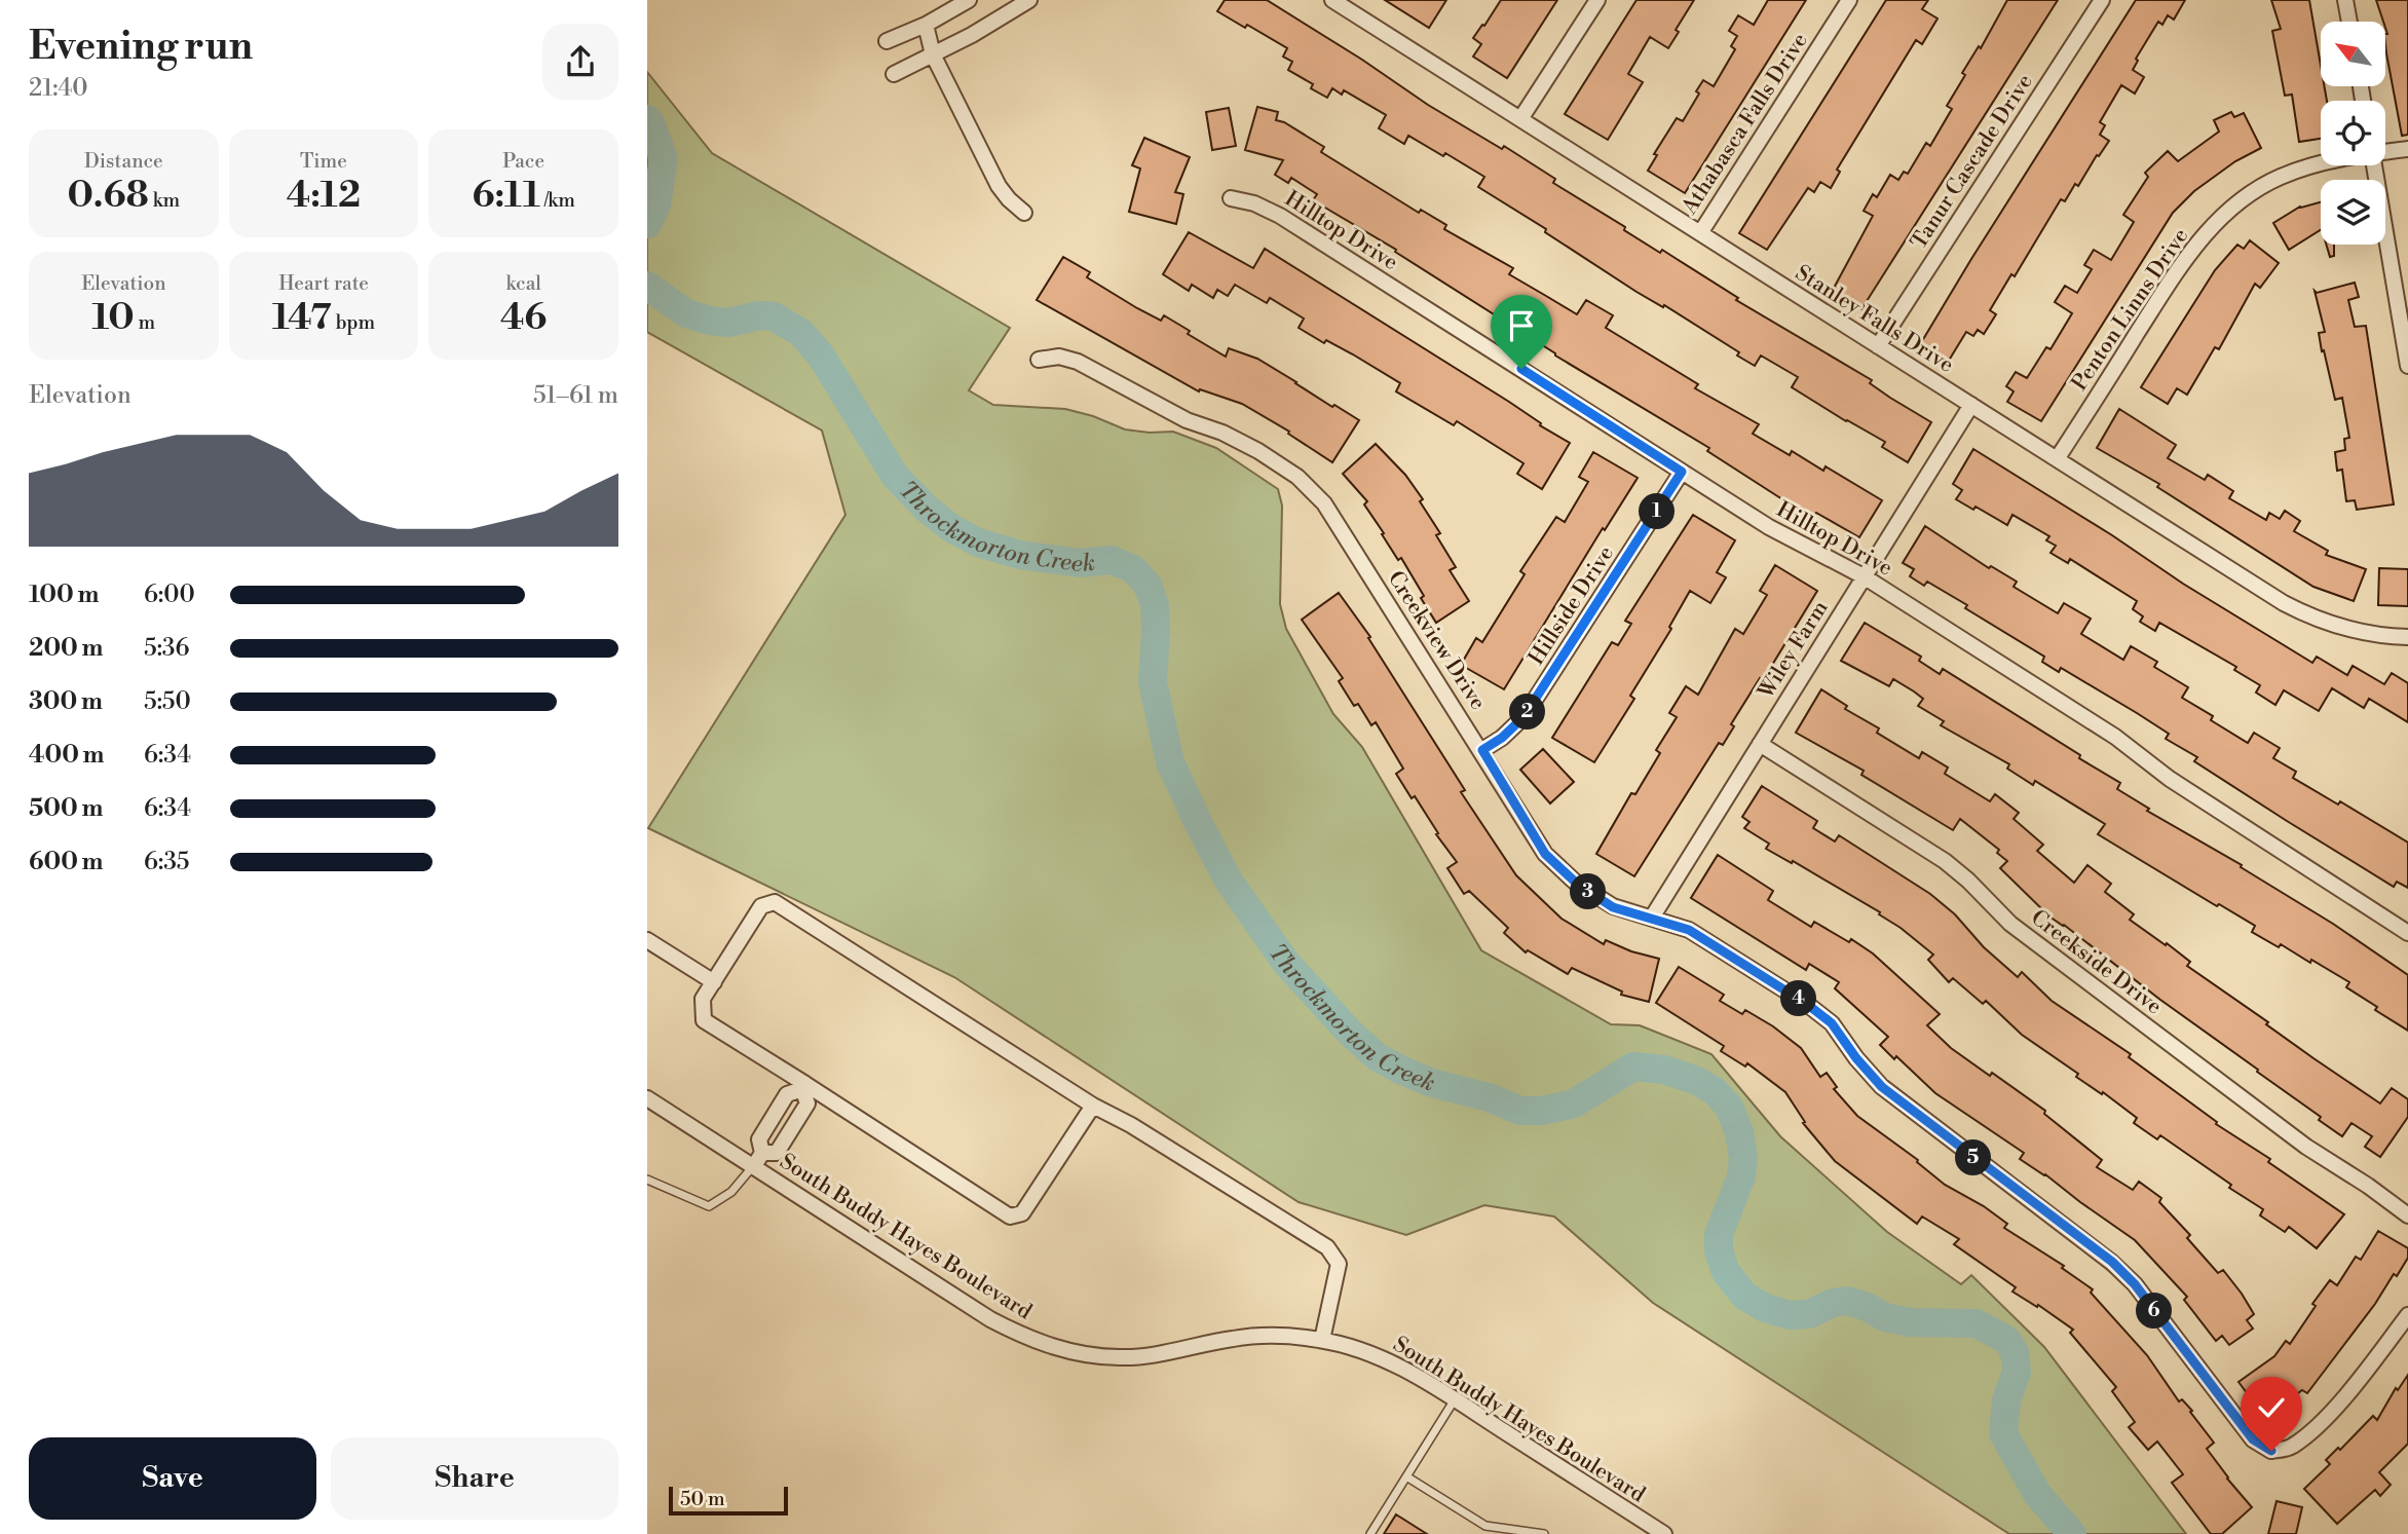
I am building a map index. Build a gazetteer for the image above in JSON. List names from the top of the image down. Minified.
{"streets":{"street":["Athabasca Falls Drive","Tanur Cascade Drive","Hilltop Drive","Penton Linns Drive","Stanley Falls Drive","Hillside Drive","Creekview Drive","Wiley Farm","Creekside Drive","South Buddy Hayes Boulevard"]},"crossings":[["Athabasca Falls Drive","Stanley Falls Drive"],["Tanur Cascade Drive","Stanley Falls Drive"],["Hilltop Drive","Hillside Drive"],["Hilltop Drive","Wiley Farm"],["Penton Linns Drive","Stanley Falls Drive"],["Stanley Falls Drive","Wiley Farm"],["Hillside Drive","Creekview Drive"],["Creekview Drive","Wiley Farm"],["Wiley Farm","Creekside Drive"]],"water":["Throckmorton Creek"],"scale_bar":"50 m","north":"top left","page":{"heading":["Evening run","21:40"],"stats":[["Distance","0.68 km"],["Time","4:12"],["Pace","6:11 /km"],["Elevation","10 m"],["Heart rate","147 bpm"],["kcal","46"]],"chart":["Elevation","51–61 m"],"pins":["1","2","3","4","5","6"],"list":[{"name":"100 m","note":"6:00"},{"name":"200 m","note":"5:36"},{"name":"300 m","note":"5:50"},{"name":"400 m","note":"6:34"},{"name":"500 m","note":"6:34"},{"name":"600 m","note":"6:35"}],"buttons":["Save","Share"],"scale":"50 m"}}
